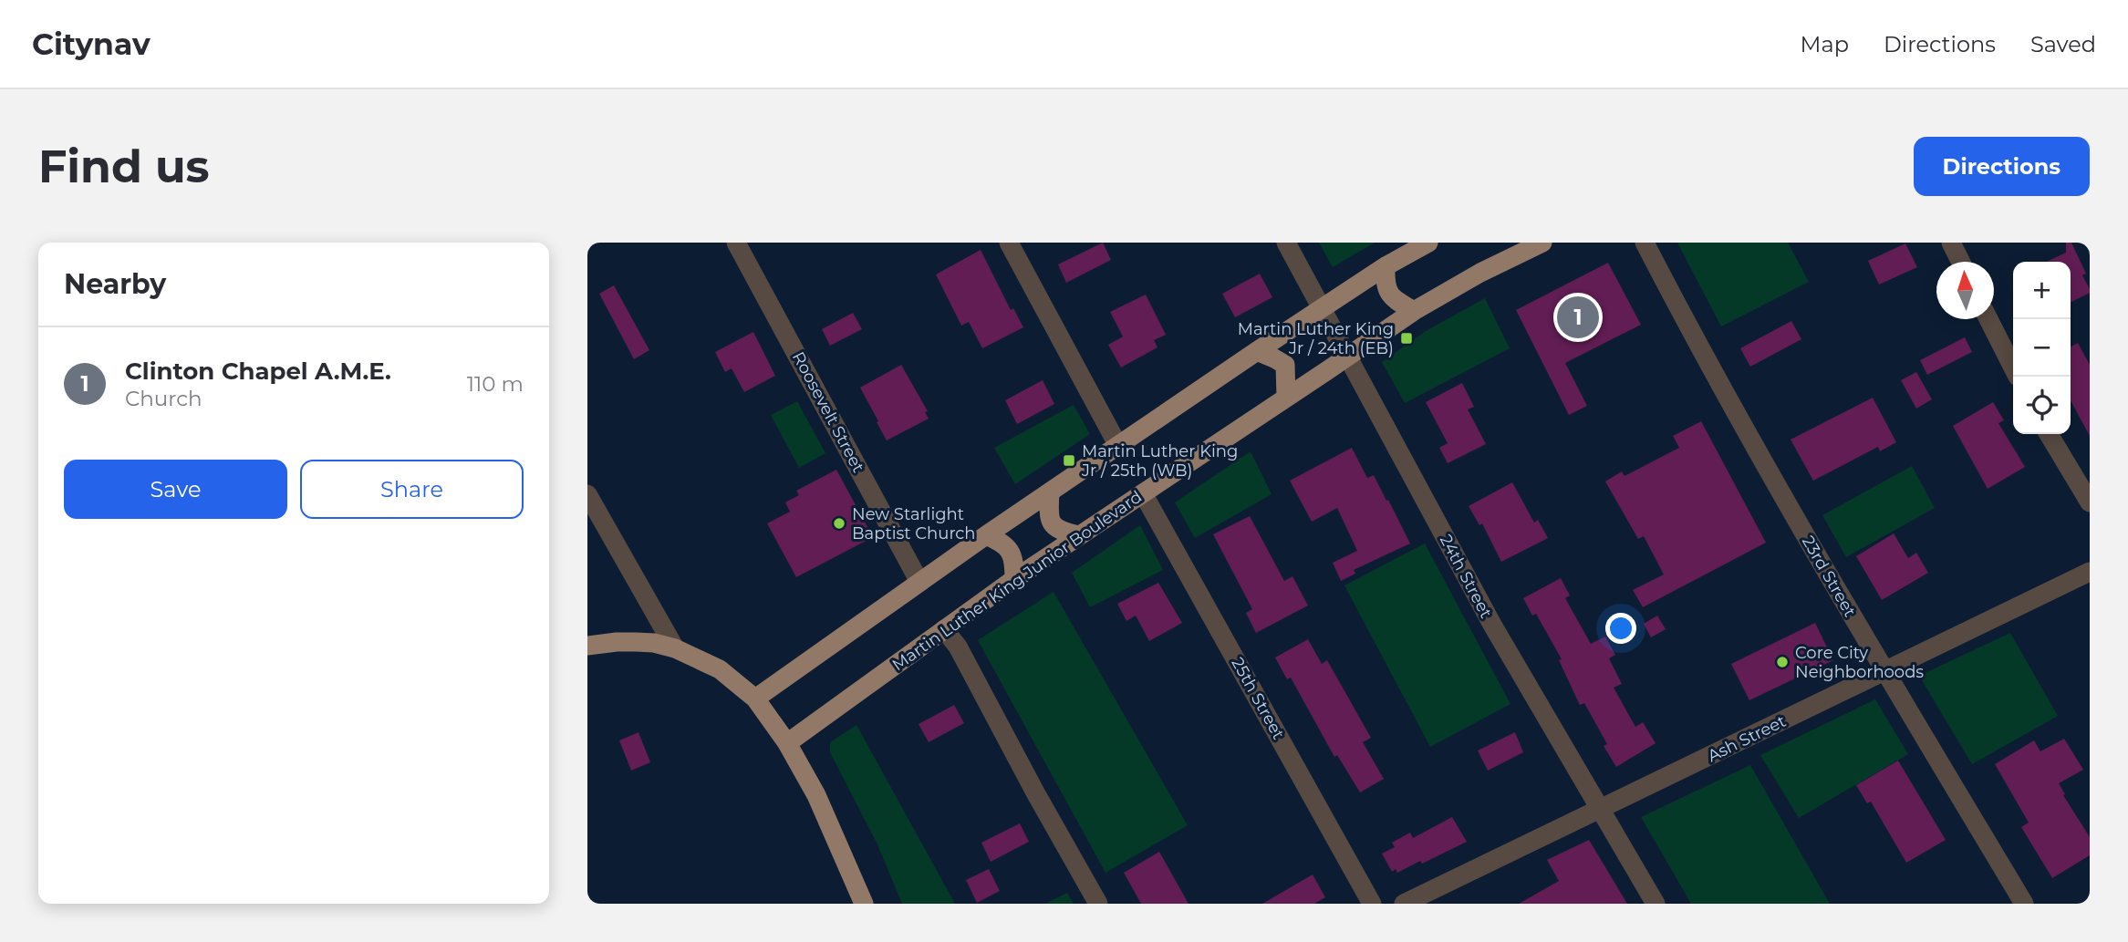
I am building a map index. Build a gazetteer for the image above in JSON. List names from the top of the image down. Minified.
{"streets":{"main road":["Martin Luther King Junior Boulevard"],"street":["Roosevelt Street","24th Street","23rd Street","25th Street","Ash Street"]},"crossings":[["24th Street","Martin Luther King Junior Boulevard"],["24th Street","Ash Street"],["23rd Street","Ash Street"],["Martin Luther King Junior Boulevard","25th Street"]],"places":{"transit":["Martin Luther King Jr / 24th (EB)","Martin Luther King Jr / 25th (WB)"],"other":["New Starlight Baptist Church","Core City Neighborhoods"]},"north":"top","page":{"header":"Citynav","nav":["Map","Directions","Saved"],"buttons":["Directions",["Save","Share"]],"title":"Find us","heading":"Nearby","map_buttons":["+","−"],"pins":"1","list":[{"mark":"1","name":"Clinton Chapel A.M.E.","note":"Church","value":"110 m"}]}}
